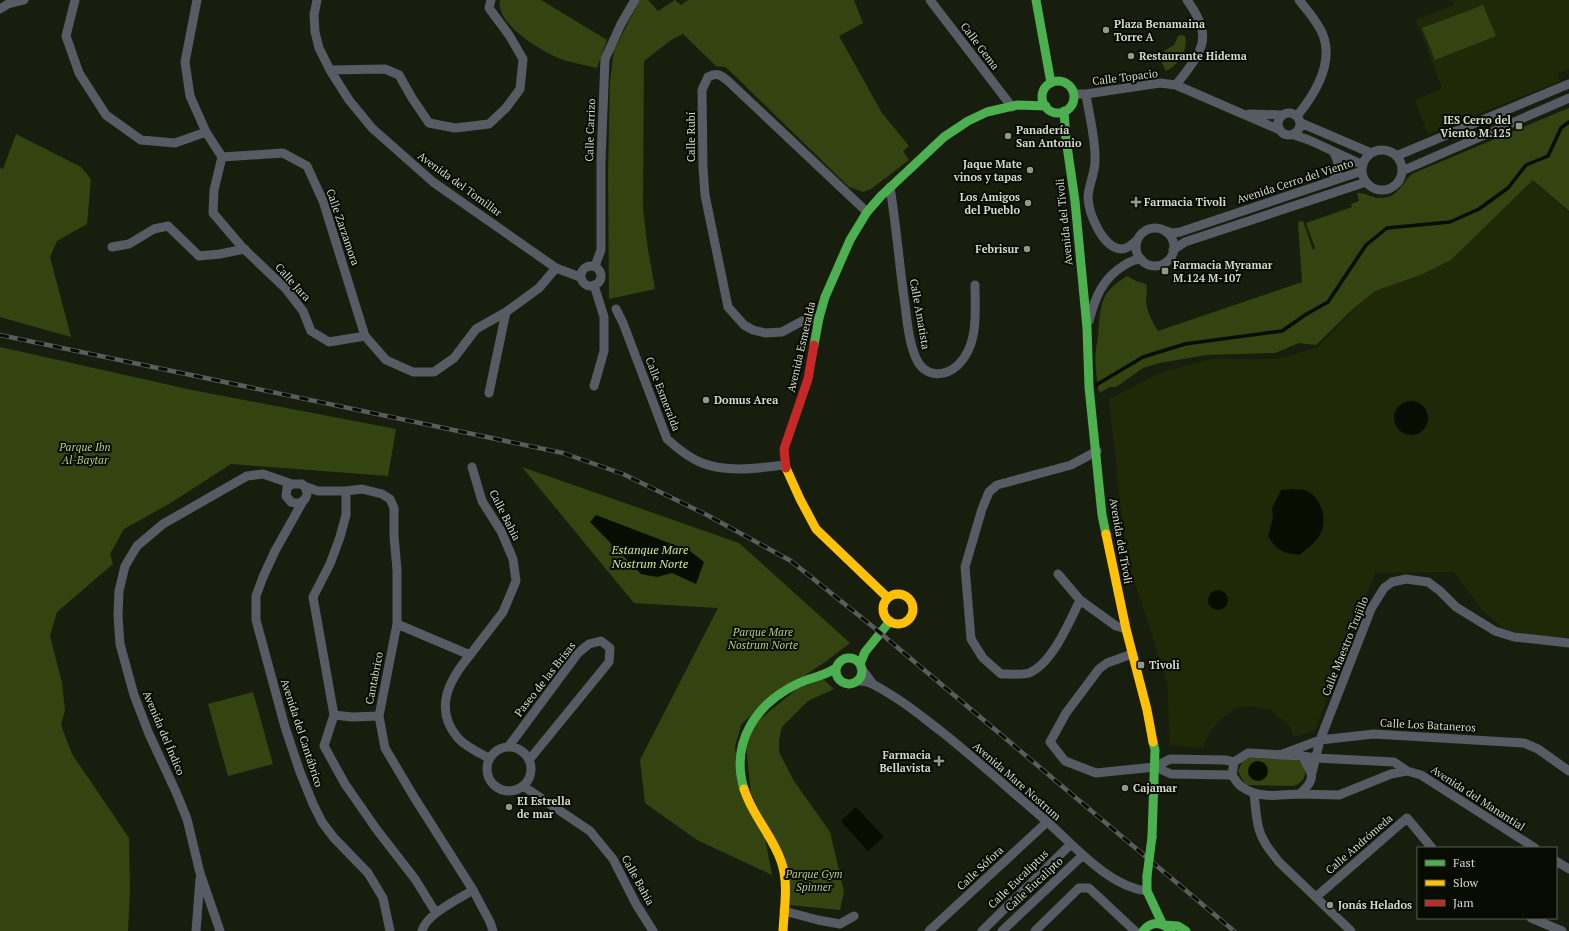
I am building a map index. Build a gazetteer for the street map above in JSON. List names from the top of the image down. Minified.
{"streets":{"street":["Calle Gema","Calle Topacio","Calle Carrizo","Calle Rubí","Avenida Cerro del Viento","Avenida del Tomillar","Avenida del Tívoli","Calle Zarzamora","Calle Jara","Calle Amatista","Avenida Esmeralda","Calle Esmeralda","Calle Bahia","Calle Maestro Trujillo","Cantabrico","Paseo de las Brisas","Calle Los Bataneros","Avenida del Índico","Avenida del Cantábrico","Avenida Mare Nostrum","Avenida del Manantial","Calle Andrómeda","Calle Sófora","Calle Eucaliptus","Calle Eucalipto"]},"crossings":[["Calle Gema","Avenida Esmeralda"],["Calle Topacio","Avenida del Tívoli"],["Calle Topacio","Avenida Esmeralda"],["Calle Carrizo","Avenida del Tomillar"],["Calle Rubí","Avenida Esmeralda"],["Avenida del Tívoli","Avenida Esmeralda"],["Avenida del Tívoli","Avenida Mare Nostrum"],["Calle Zarzamora","Calle Jara"],["Calle Amatista","Avenida Esmeralda"],["Avenida Esmeralda","Calle Esmeralda"],["Calle Bahia","Paseo de las Brisas"],["Calle Maestro Trujillo","Calle Los Bataneros"],["Calle Maestro Trujillo","Avenida del Manantial"],["Cantabrico","Avenida del Cantábrico"],["Calle Los Bataneros","Avenida del Manantial"],["Avenida Mare Nostrum","Calle Sófora"],["Avenida Mare Nostrum","Calle Eucaliptus"],["Avenida Mare Nostrum","Calle Eucalipto"]],"water":["Estanque Mare Nostrum Norte"],"parks":["Parque Ibn Al-Baytar","Parque Mare Nostrum Norte","Parque Gym Spinner"],"places":{"other":["Plaza Benamaina Torre A","Restaurante Hidema","Panadería San Antonio","Jaque Mate vinos y tapas","Los Amigos del Pueblo","Febrisur","Domus Area","Cajamar","EI Estrella de mar","Jonás Helados"],"transit":["IES Cerro del Viento M.125","Farmacia Myramar M.124 M-107","Tivoli"],"health":["Farmacia Tivoli","Farmacia Bellavista"]},"legend":["Fast","Slow","Jam"]}
